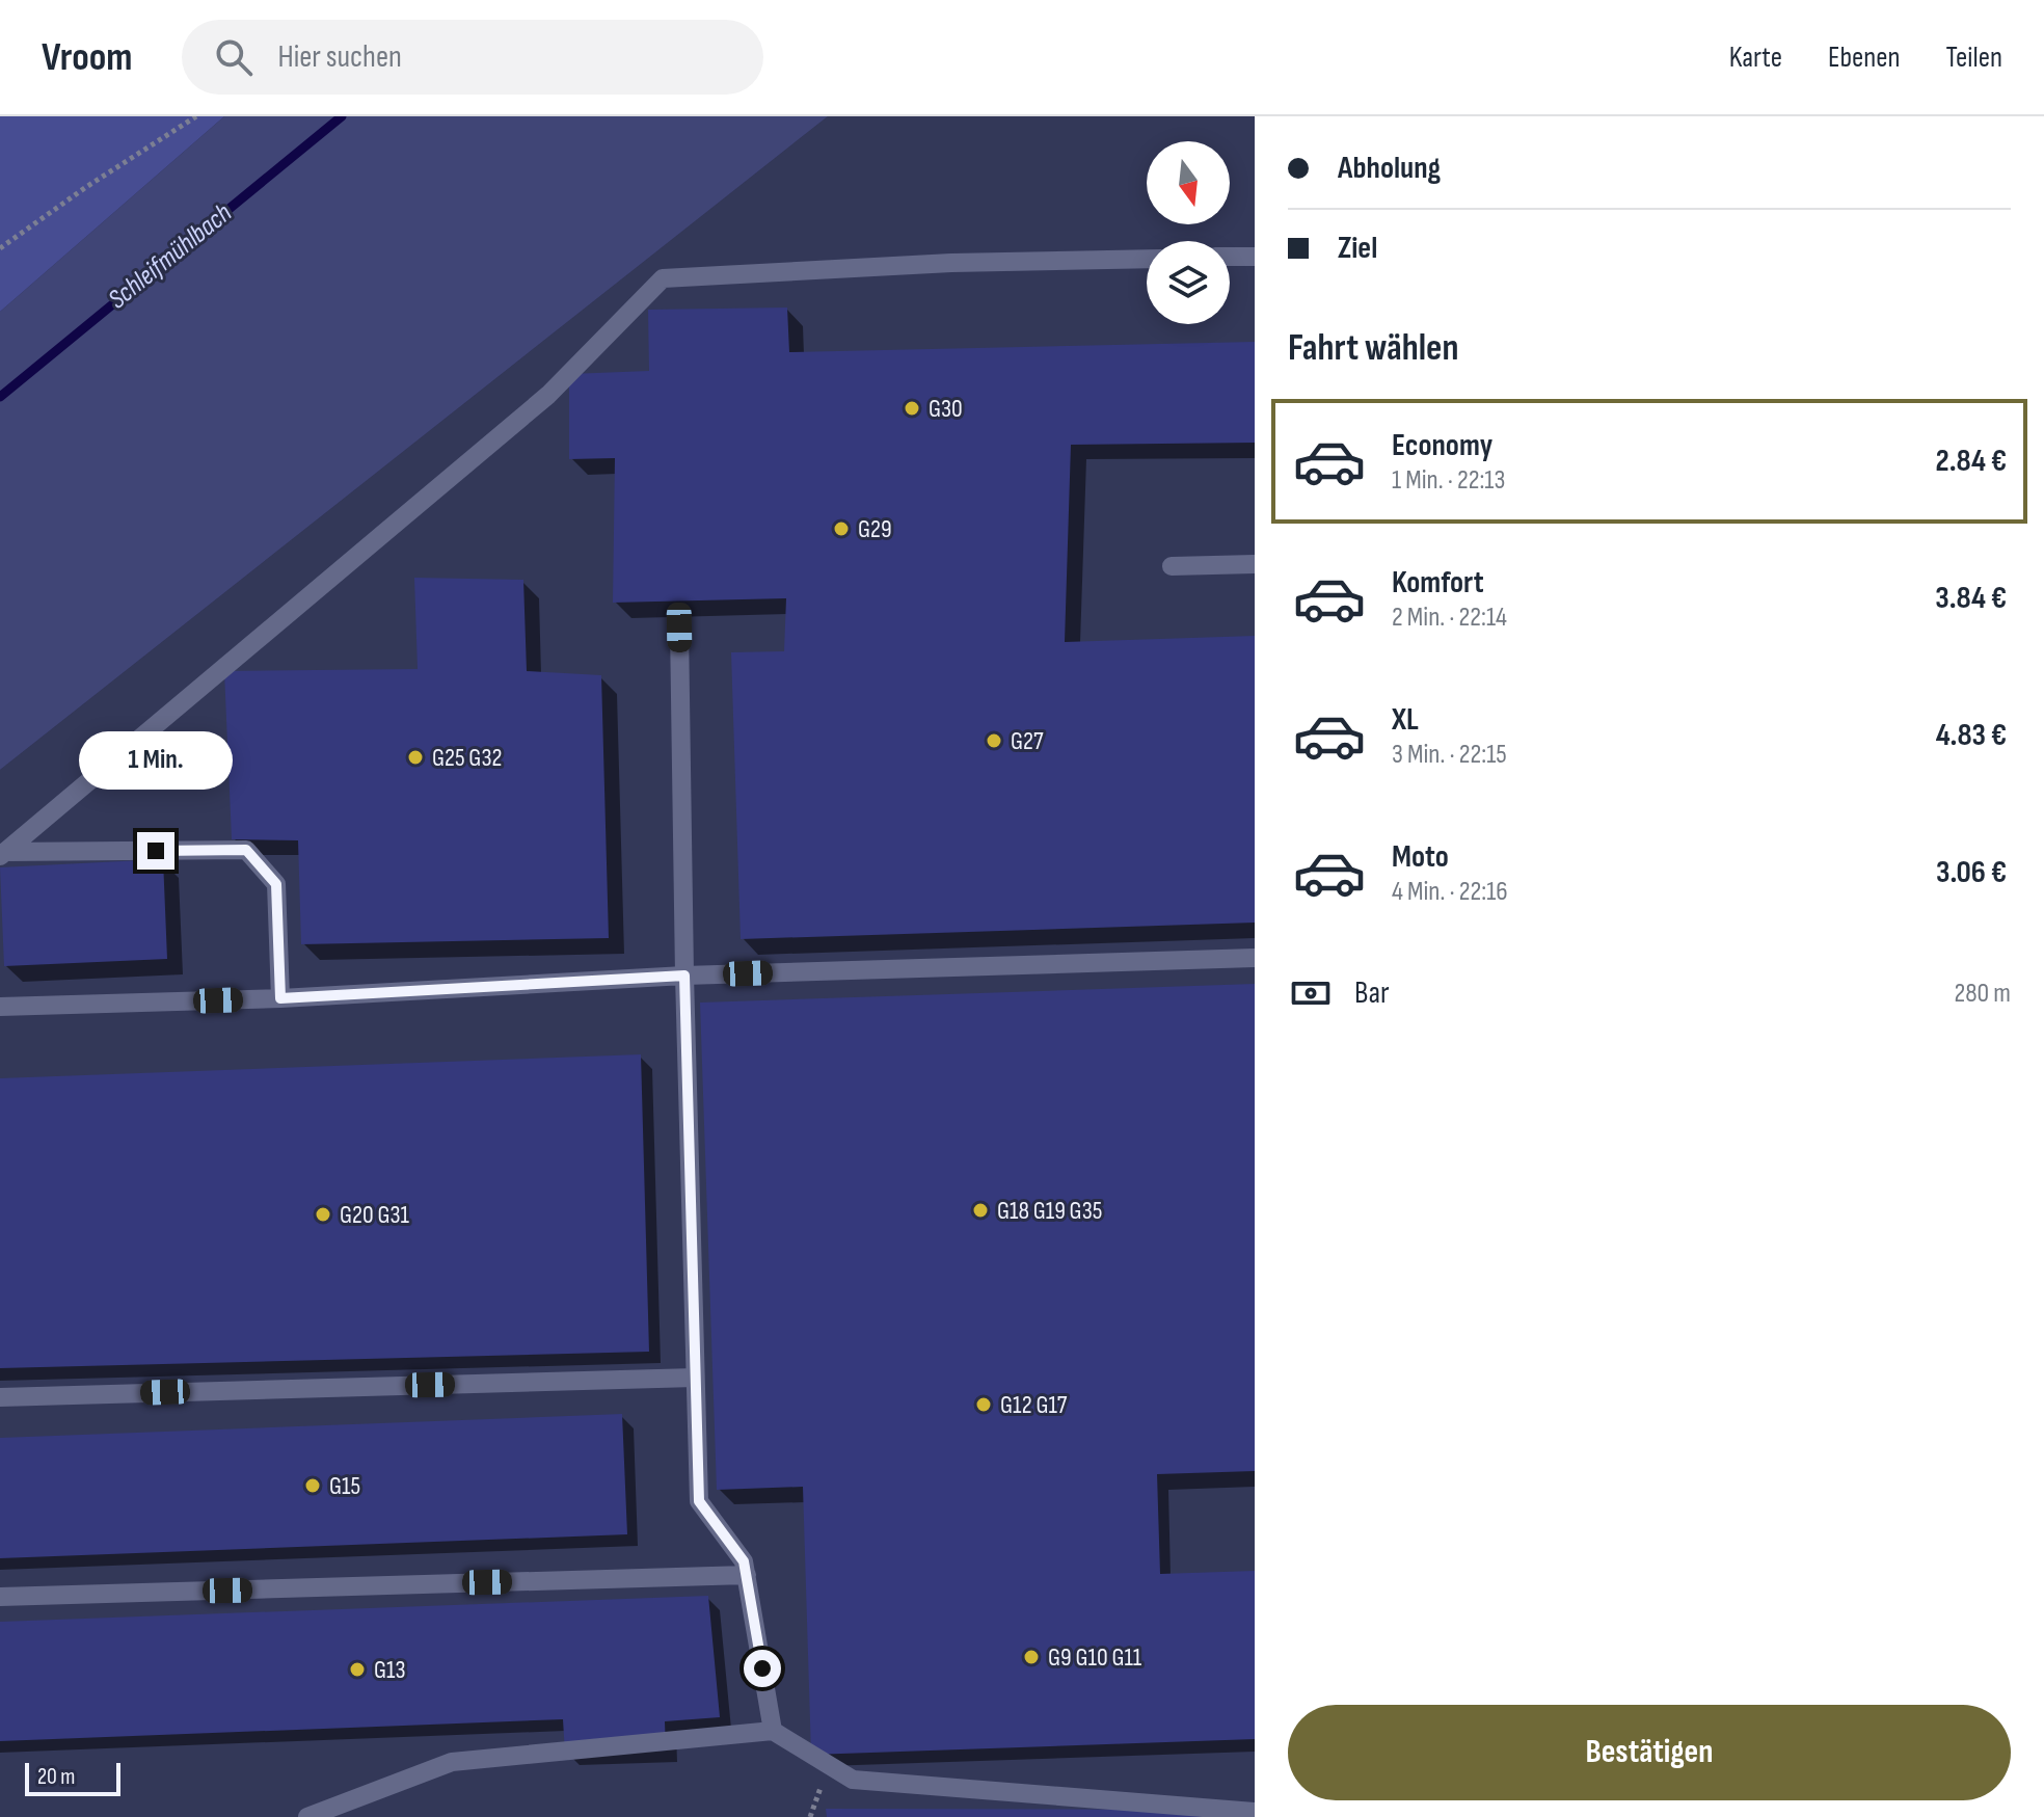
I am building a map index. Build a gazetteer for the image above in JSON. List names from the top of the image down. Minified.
{"water":["Schleifmühlbach"],"places":["G30","G29","G27","G25 G32","G18 G19 G35","G20 G31","G12 G17","G15","G9 G10 G11","G13"],"scale_bar":"20 m","north":"bottom","page":{"header":"Vroom","search":"Hier suchen","nav":["Karte","Ebenen","Teilen"],"banner":["Abholung","Ziel"],"heading":"Fahrt wählen","list":[{"name":"Economy","note":"1 Min. · 22:13","value":"2.84 €"},{"name":"Komfort","note":"2 Min. · 22:14","value":"3.84 €"},{"name":"XL","note":"3 Min. · 22:15","value":"4.83 €"},{"name":"Moto","note":"4 Min. · 22:16","value":"3.06 €"}],"bubble":"1 Min.","pay":["Bar","280 m"],"buttons":"Bestätigen","scale":"20 m"}}
